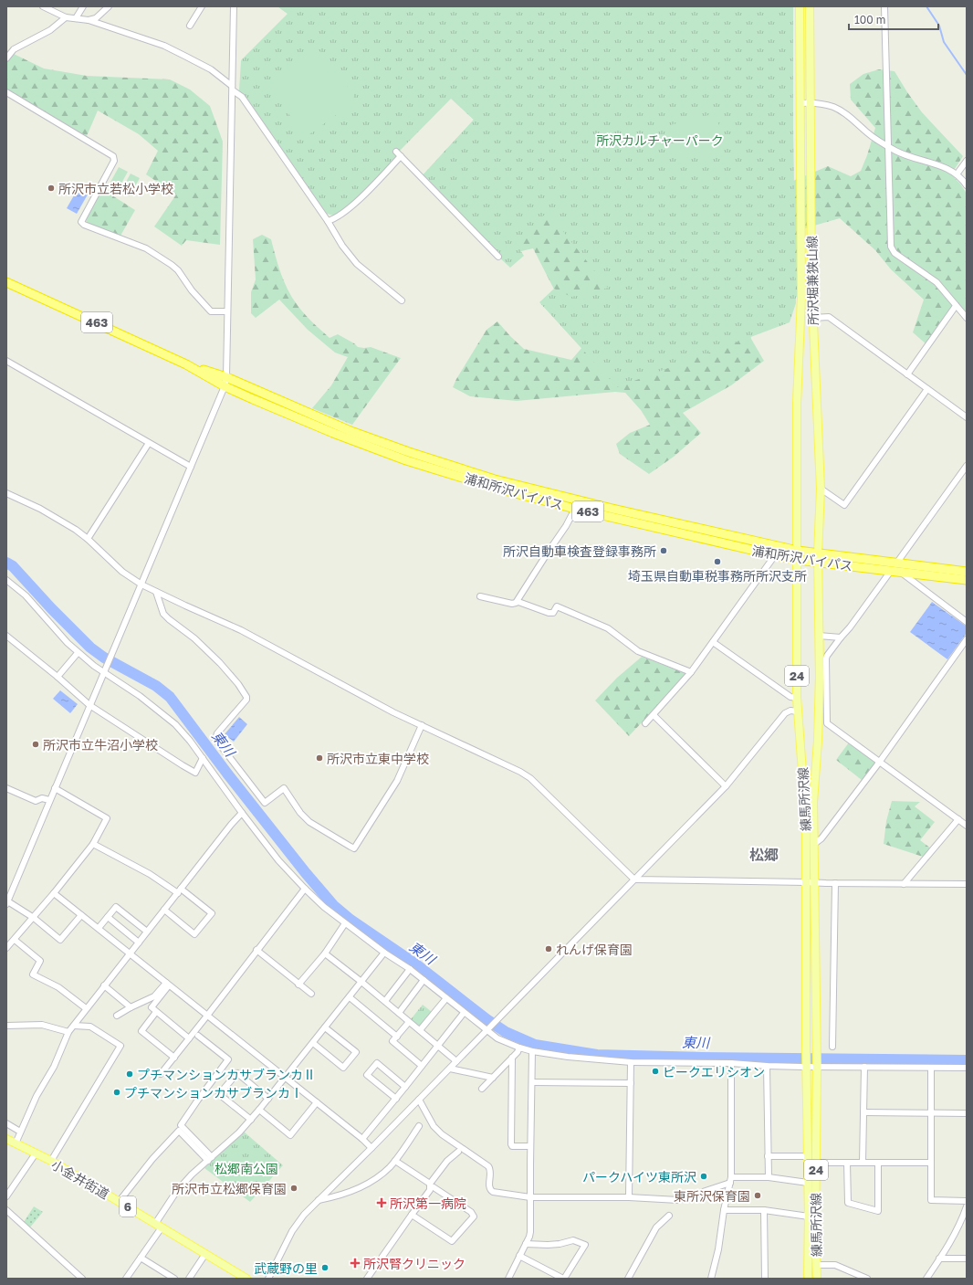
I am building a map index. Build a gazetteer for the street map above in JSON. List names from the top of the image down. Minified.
{"streets":{"highway":["463","浦和所沢バイパス"],"main road":["所沢堀兼狭山線","24","練馬所沢線","小金井街道","6"]},"crossings":[["所沢堀兼狭山線","浦和所沢バイパス"],["所沢堀兼狭山線","練馬所沢線"],["浦和所沢バイパス","練馬所沢線"]],"districts":["松郷"],"water":["東川"],"parks":["所沢カルチャーパーク","松郷南公園"],"places":{"other":["所沢市立若松小学校","所沢自動車検査登録事務所","埼玉県自動車税事務所所沢支所","所沢市立牛沼小学校","所沢市立東中学校","れんげ保育園","ピークエリシオン","プチマンションカサブランカⅡ","プチマンションカサブランカⅠ","パークハイツ東所沢","所沢市立松郷保育園","東所沢保育園","武蔵野の里"],"health":["所沢第一病院","所沢腎クリニック"]},"scale_bar":"100 m"}
